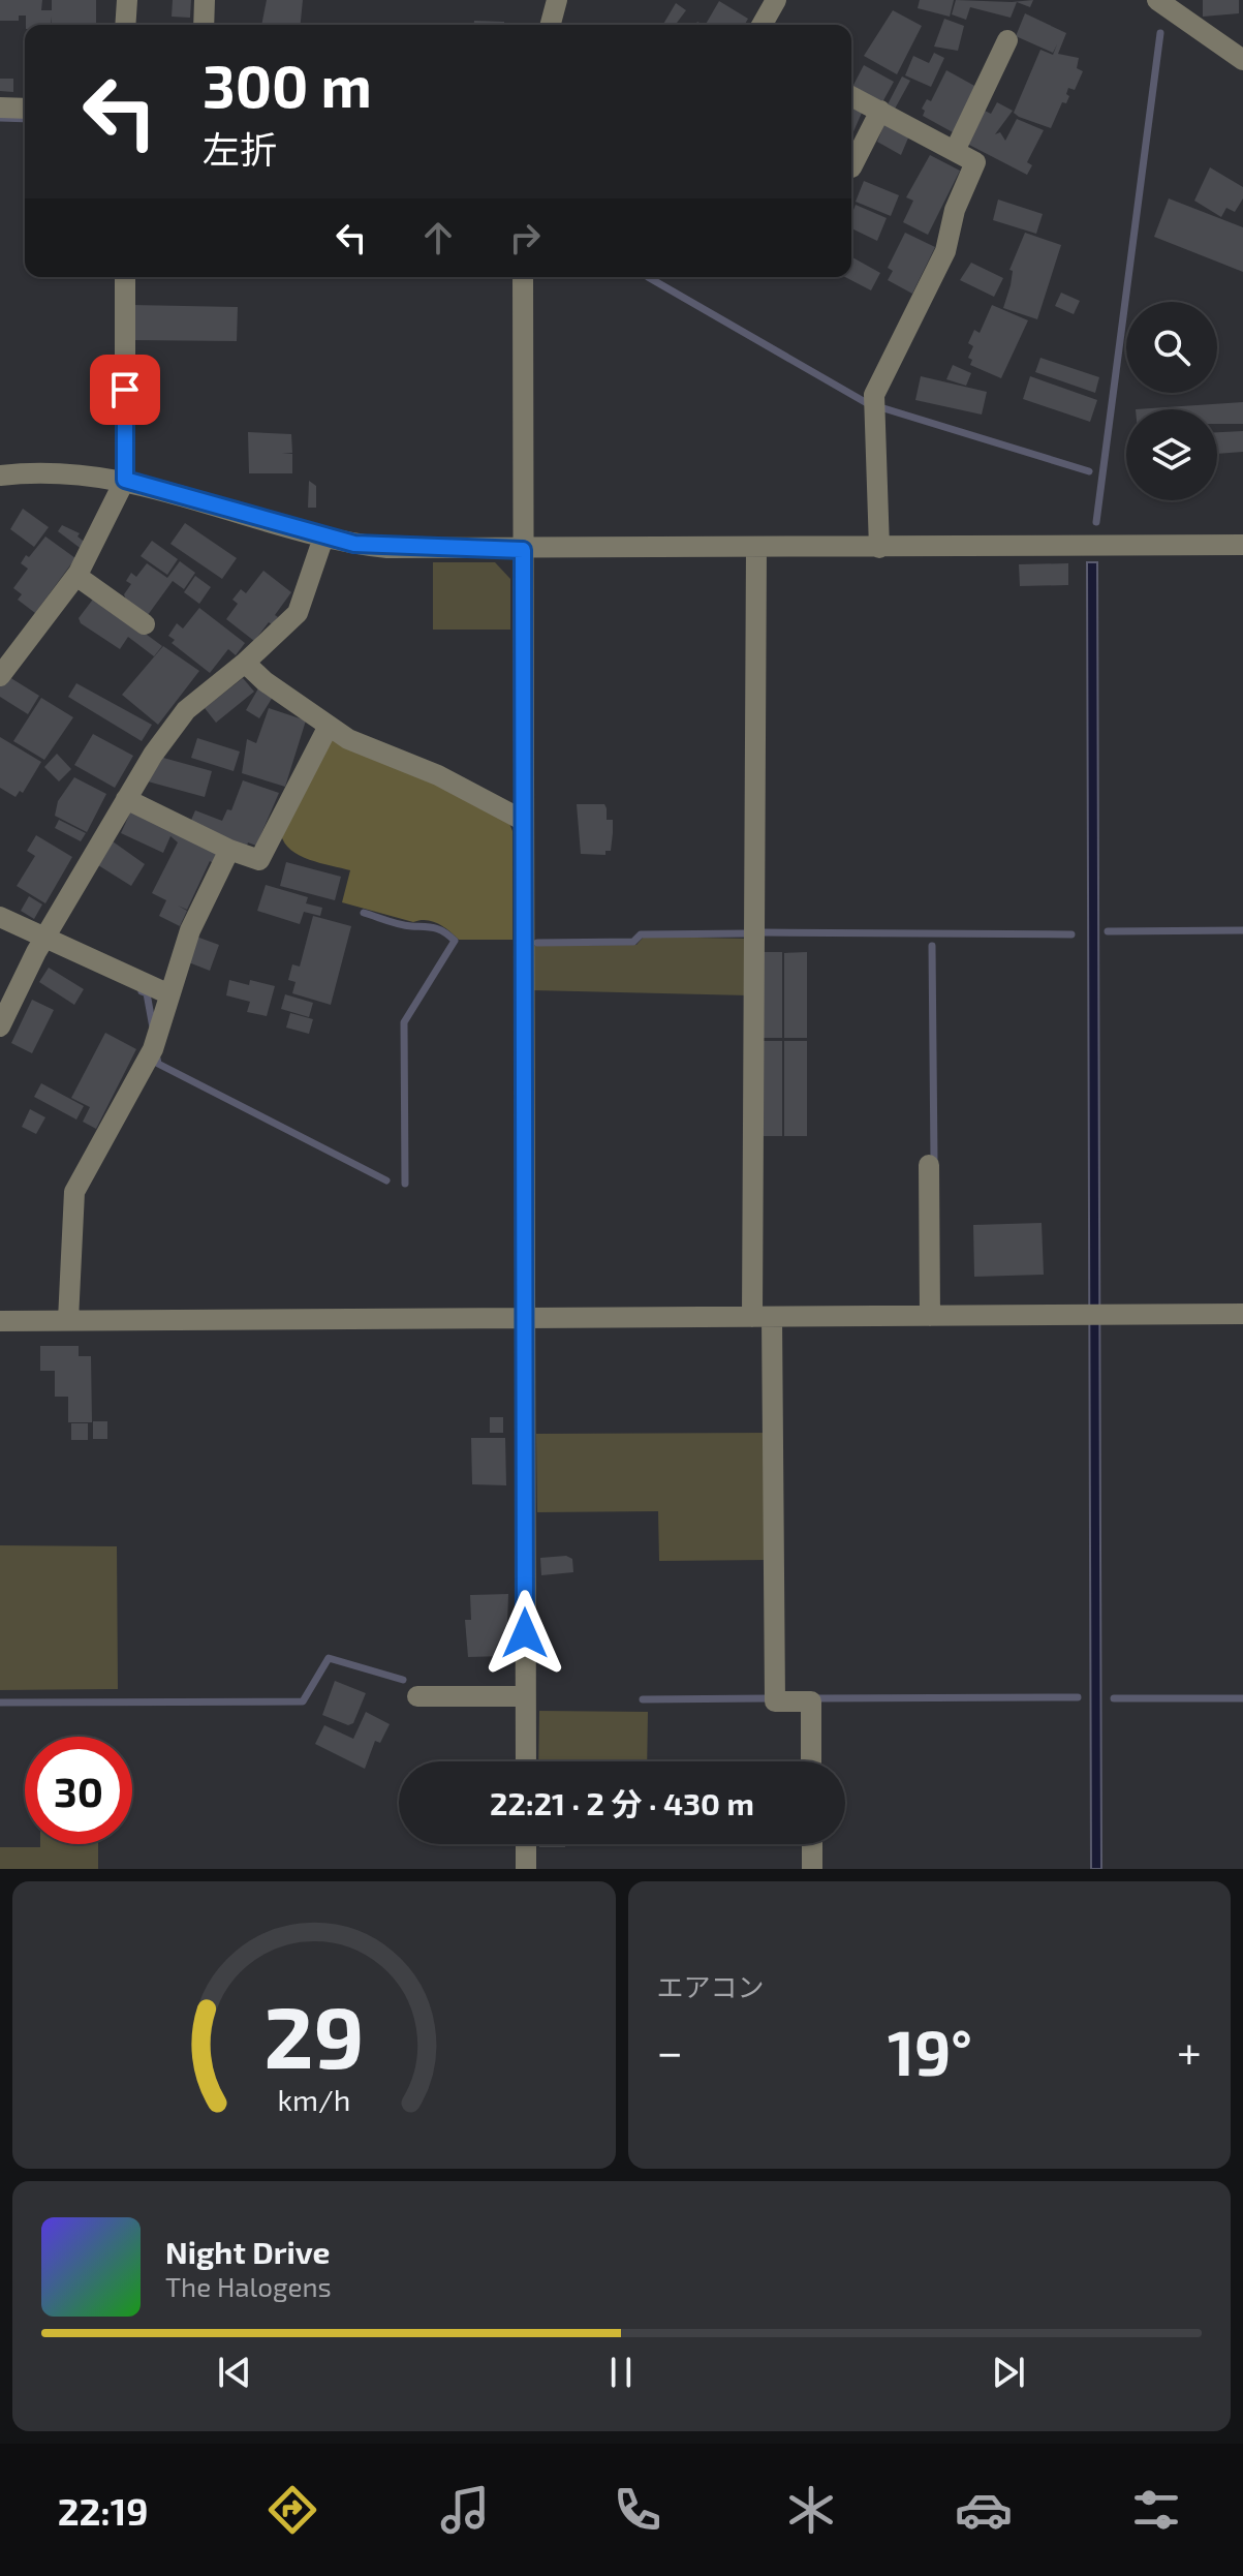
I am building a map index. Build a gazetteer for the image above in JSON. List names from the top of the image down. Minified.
{"page":{"turn":["300 m","左折"],"limit":"30","trip":"22:21 · 2 分 · 430 m","tile":"エアコン","heat":["−","19°","+"],"song":["Night Drive","The Halogens"],"tabs":"22:19","gauge":["29","km/h"]}}
